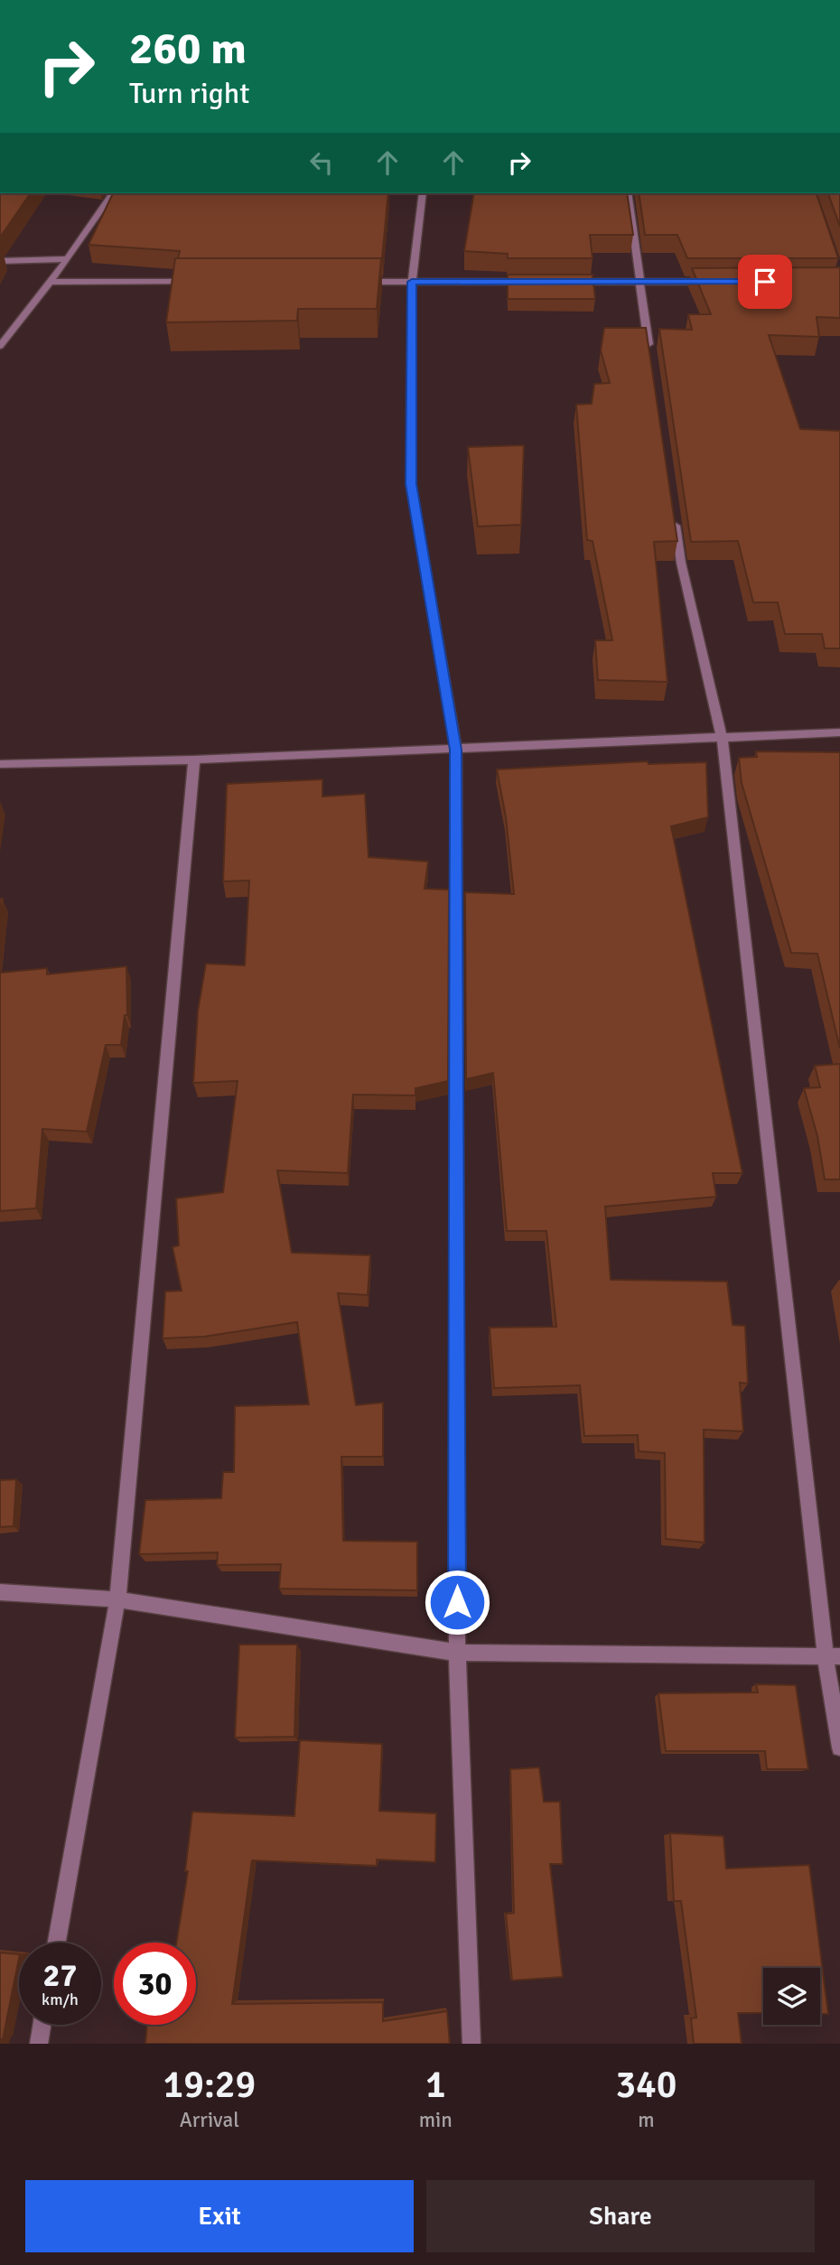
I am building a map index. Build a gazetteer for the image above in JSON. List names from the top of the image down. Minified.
{"page":{"turn":["260 m","Turn right"],"speed":"27 km/h","limit":"30","eta":["19:29","Arrival","1","min","340","m"],"buttons":["Exit","Share"]}}
